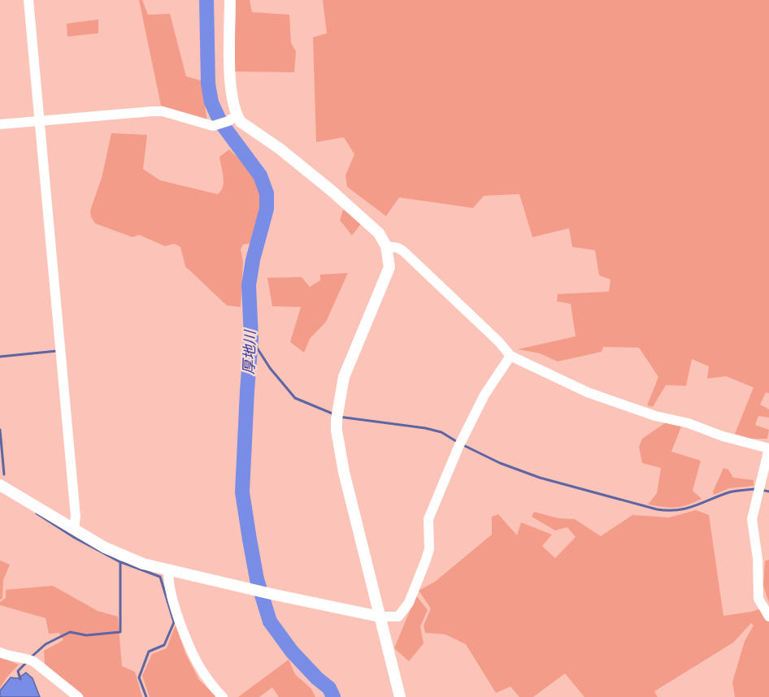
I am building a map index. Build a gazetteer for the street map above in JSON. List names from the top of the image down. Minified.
{"water":["厚地川"]}
